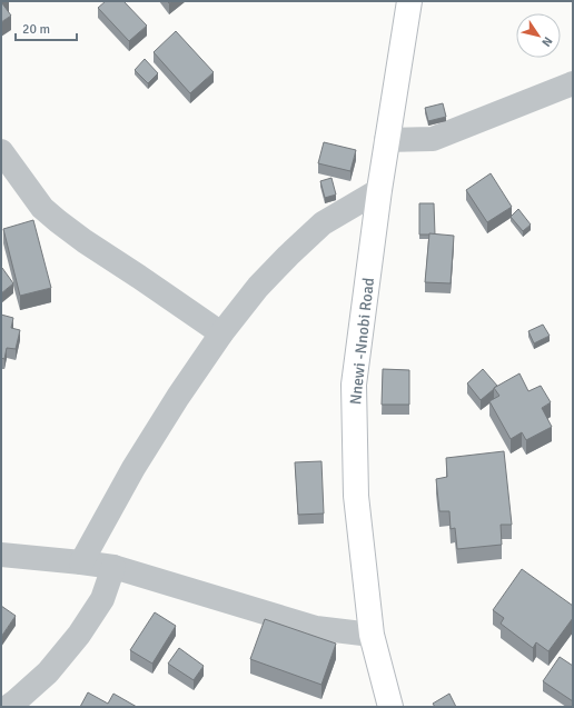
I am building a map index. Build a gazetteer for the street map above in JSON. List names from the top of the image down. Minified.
{"streets":{"main road":["Nnewi -Nnobi Road"]},"scale_bar":"20 m","north":"bottom right"}
